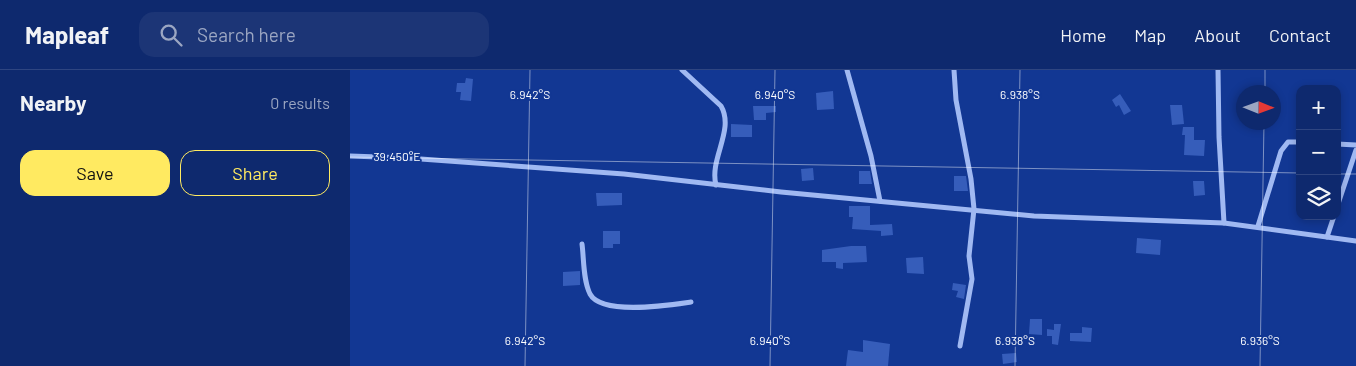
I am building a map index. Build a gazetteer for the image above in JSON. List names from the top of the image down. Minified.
{"north":"right","page":{"header":"Mapleaf","search":"Search here","nav":["Home","Map","About","Contact"],"heading":["Nearby","0 results"],"map_buttons":["+","−"],"buttons":["Save","Share"]},"coordinates":["6.942°S","6.940°S","6.938°S","39.450°E","6.936°S"]}
